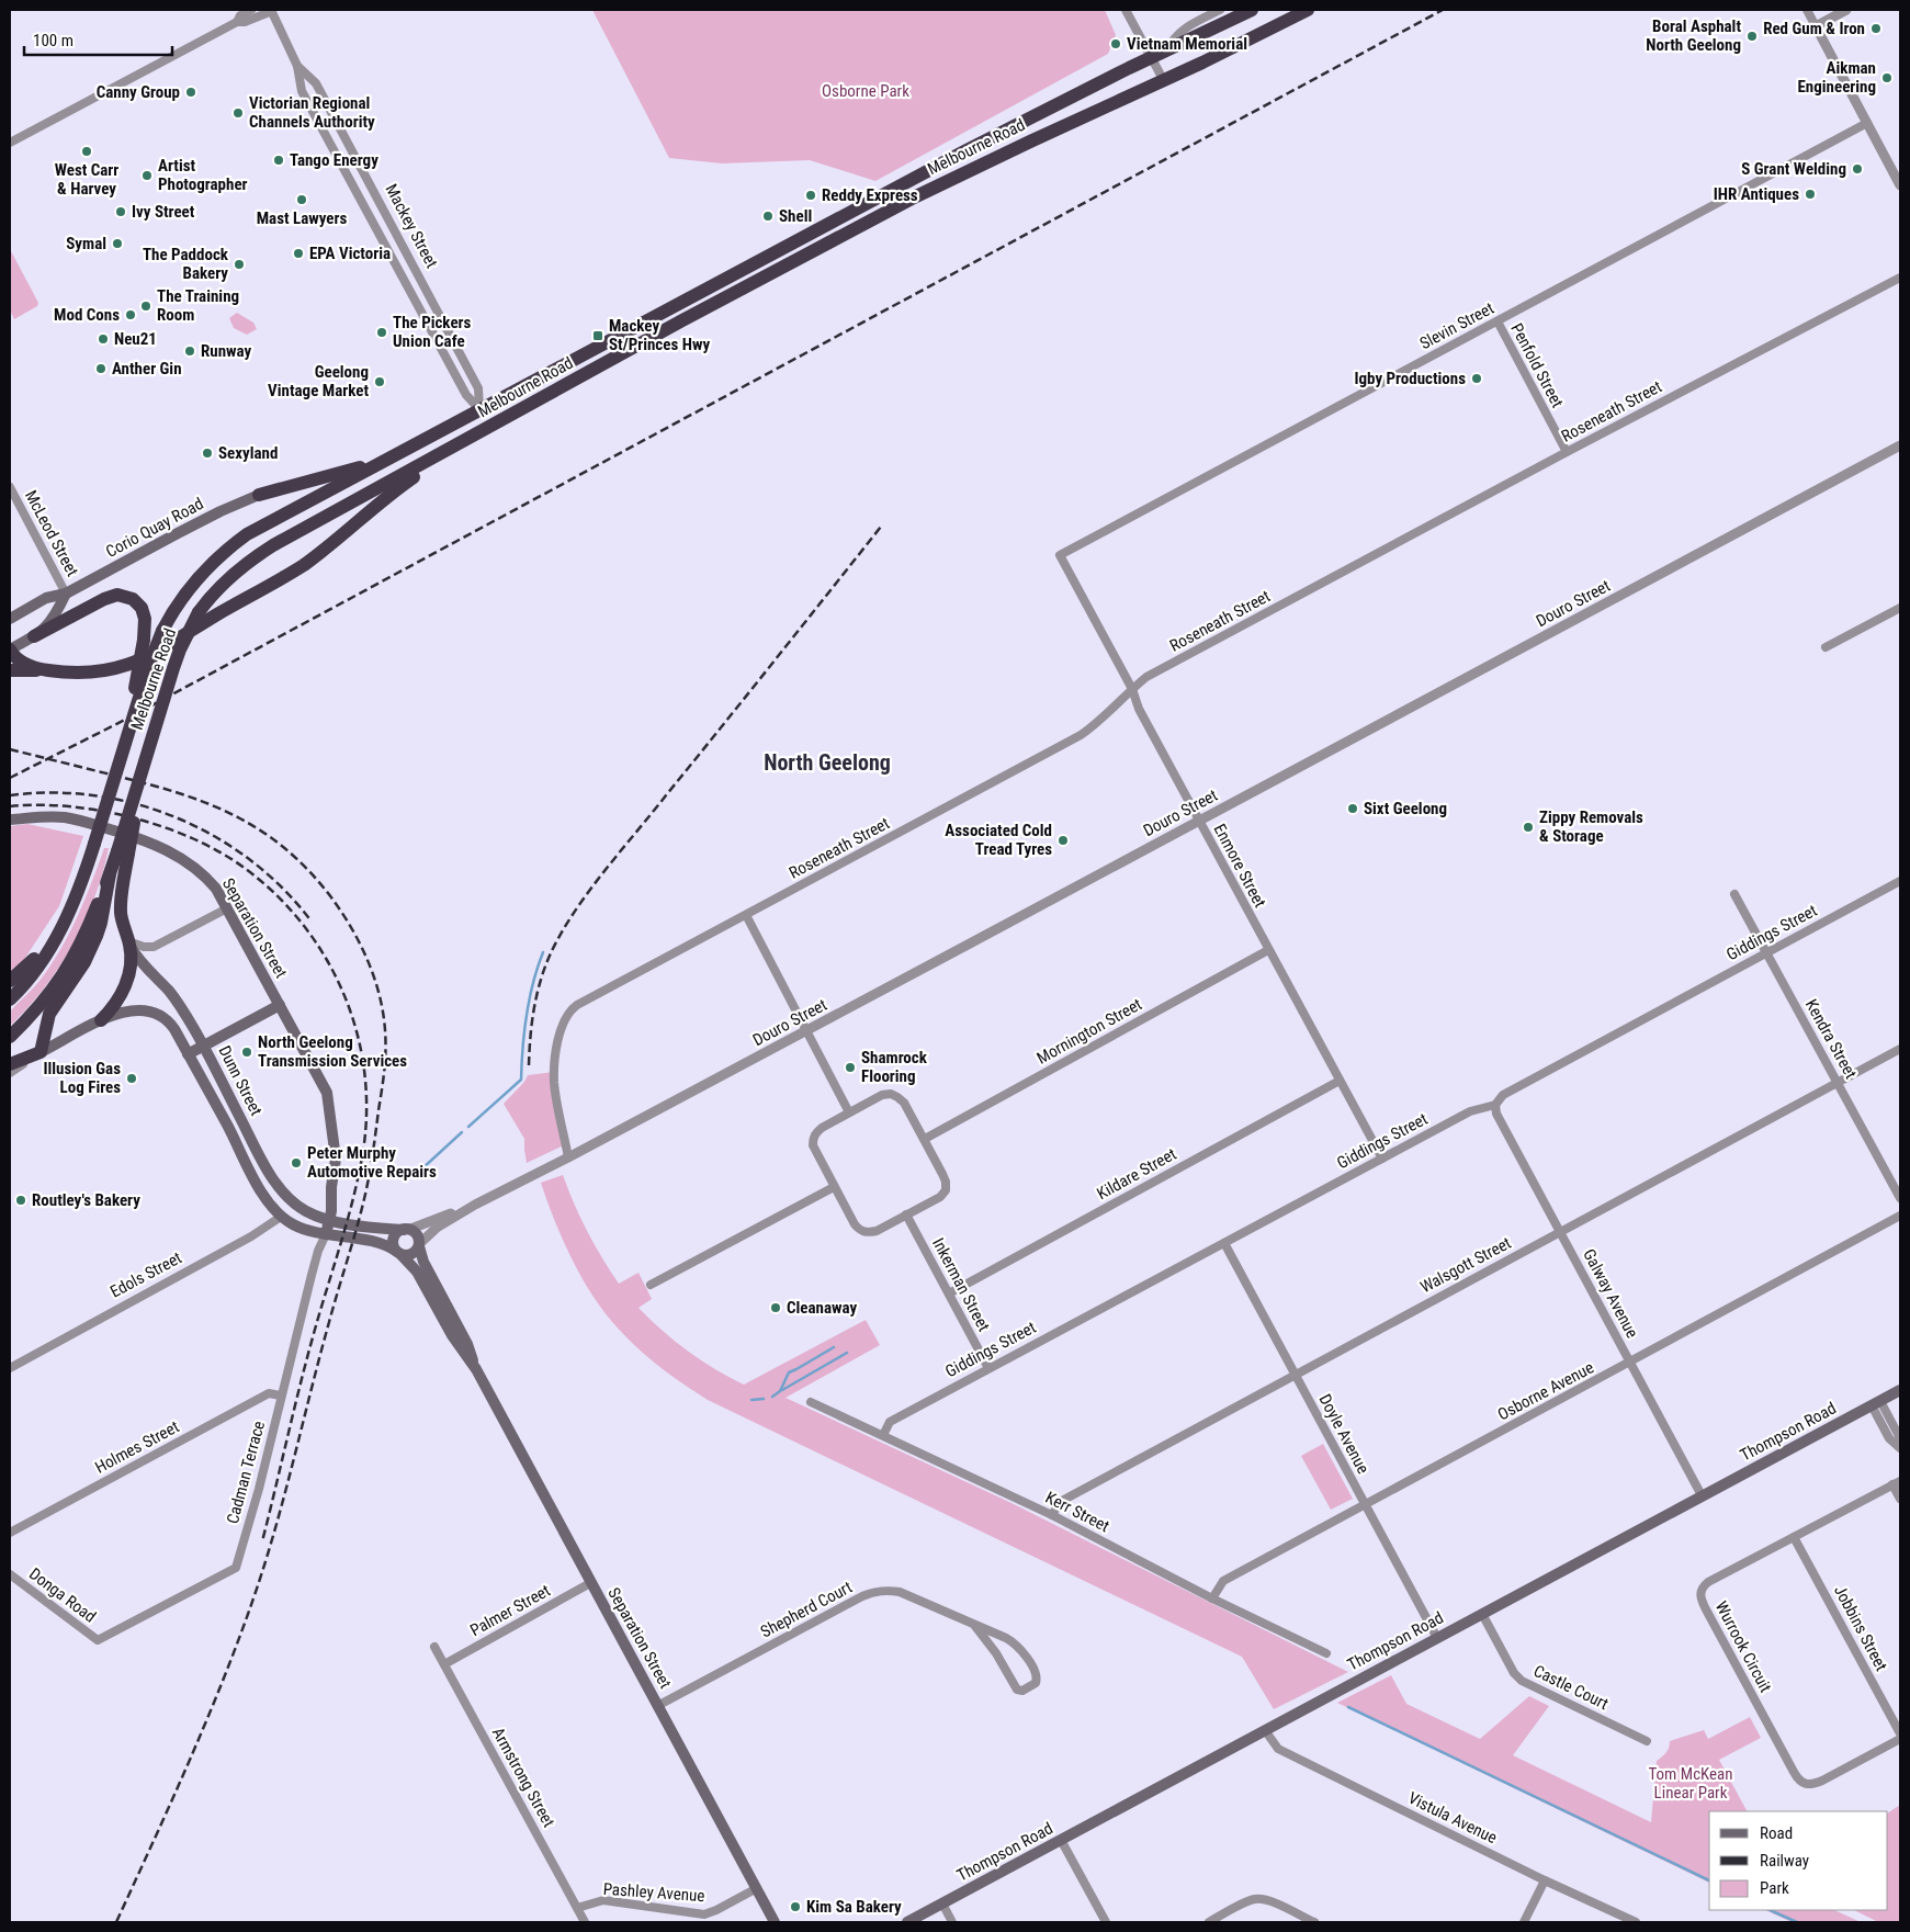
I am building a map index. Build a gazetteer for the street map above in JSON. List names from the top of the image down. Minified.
{"streets":{"highway":["Melbourne Road","Mackey Street"],"main road":["Corio Quay Road","Separation Street","Dunn Street","Edols Street","Thompson Road"],"street":["Slevin Street","Penfold Street","Roseneath Street","McLeod Street","Douro Street","Enmore Street","Giddings Street","Mornington Street","Kendra Street","Kildare Street","Walsgott Street","Inkerman Street","Galway Avenue","Osborne Avenue","Doyle Avenue","Holmes Street","Cadman Terrace","Kerr Street","Donga Road","Shepherd Court","Palmer Street","Jobbins Street","Wurrook Circuit","Castle Court","Armstrong Street","Vistula Avenue","Pashley Avenue"]},"crossings":[["Melbourne Road","Mackey Street"],["Slevin Street","Penfold Street"],["Slevin Street","Enmore Street"],["Penfold Street","Roseneath Street"],["Roseneath Street","Douro Street"],["Roseneath Street","Enmore Street"],["Corio Quay Road","McLeod Street"],["Douro Street","Enmore Street"],["Douro Street","Separation Street"],["Enmore Street","Giddings Street"],["Enmore Street","Mornington Street"],["Enmore Street","Kildare Street"],["Separation Street","Dunn Street"],["Separation Street","Cadman Terrace"],["Separation Street","Shepherd Court"],["Separation Street","Palmer Street"],["Separation Street","Pashley Avenue"],["Giddings Street","Kendra Street"],["Giddings Street","Inkerman Street"],["Giddings Street","Galway Avenue"],["Giddings Street","Doyle Avenue"],["Giddings Street","Kerr Street"],["Mornington Street","Inkerman Street"],["Kendra Street","Walsgott Street"],["Dunn Street","Edols Street"],["Dunn Street","Cadman Terrace"],["Kildare Street","Inkerman Street"],["Walsgott Street","Galway Avenue"],["Walsgott Street","Doyle Avenue"],["Walsgott Street","Kerr Street"],["Galway Avenue","Osborne Avenue"],["Galway Avenue","Thompson Road"],["Osborne Avenue","Doyle Avenue"],["Osborne Avenue","Kerr Street"],["Thompson Road","Doyle Avenue"],["Thompson Road","Castle Court"],["Thompson Road","Vistula Avenue"],["Holmes Street","Cadman Terrace"],["Cadman Terrace","Donga Road"],["Palmer Street","Armstrong Street"],["Jobbins Street","Wurrook Circuit"],["Armstrong Street","Pashley Avenue"]],"districts":["North Geelong"],"parks":["Osborne Park","Tom McKean Linear Park"],"places":{"other":["Red Gum & Iron","Boral Asphalt North Geelong","Vietnam Memorial","Aikman Engineering","Canny Group","Victorian Regional Channels Authority","West Carr & Harvey","Tango Energy","S Grant Welding","Artist Photographer","IHR Antiques","Reddy Express","Mast Lawyers","Ivy Street","Shell","Symal","EPA Victoria","The Paddock Bakery","The Training Room","Mod Cons","The Pickers Union Cafe","Neu21","Runway","Anther Gin","Igby Productions","Geelong Vintage Market","Sexyland","Sixt Geelong","Zippy Removals & Storage","Associated Cold Tread Tyres","North Geelong Transmission Services","Shamrock Flooring","Illusion Gas Log Fires","Peter Murphy Automotive Repairs","Routley's Bakery","Cleanaway","Kim Sa Bakery"],"transit":["Mackey St/Princes Hwy"]},"legend":["Road","Railway","Park"],"scale_bar":"100 m"}
